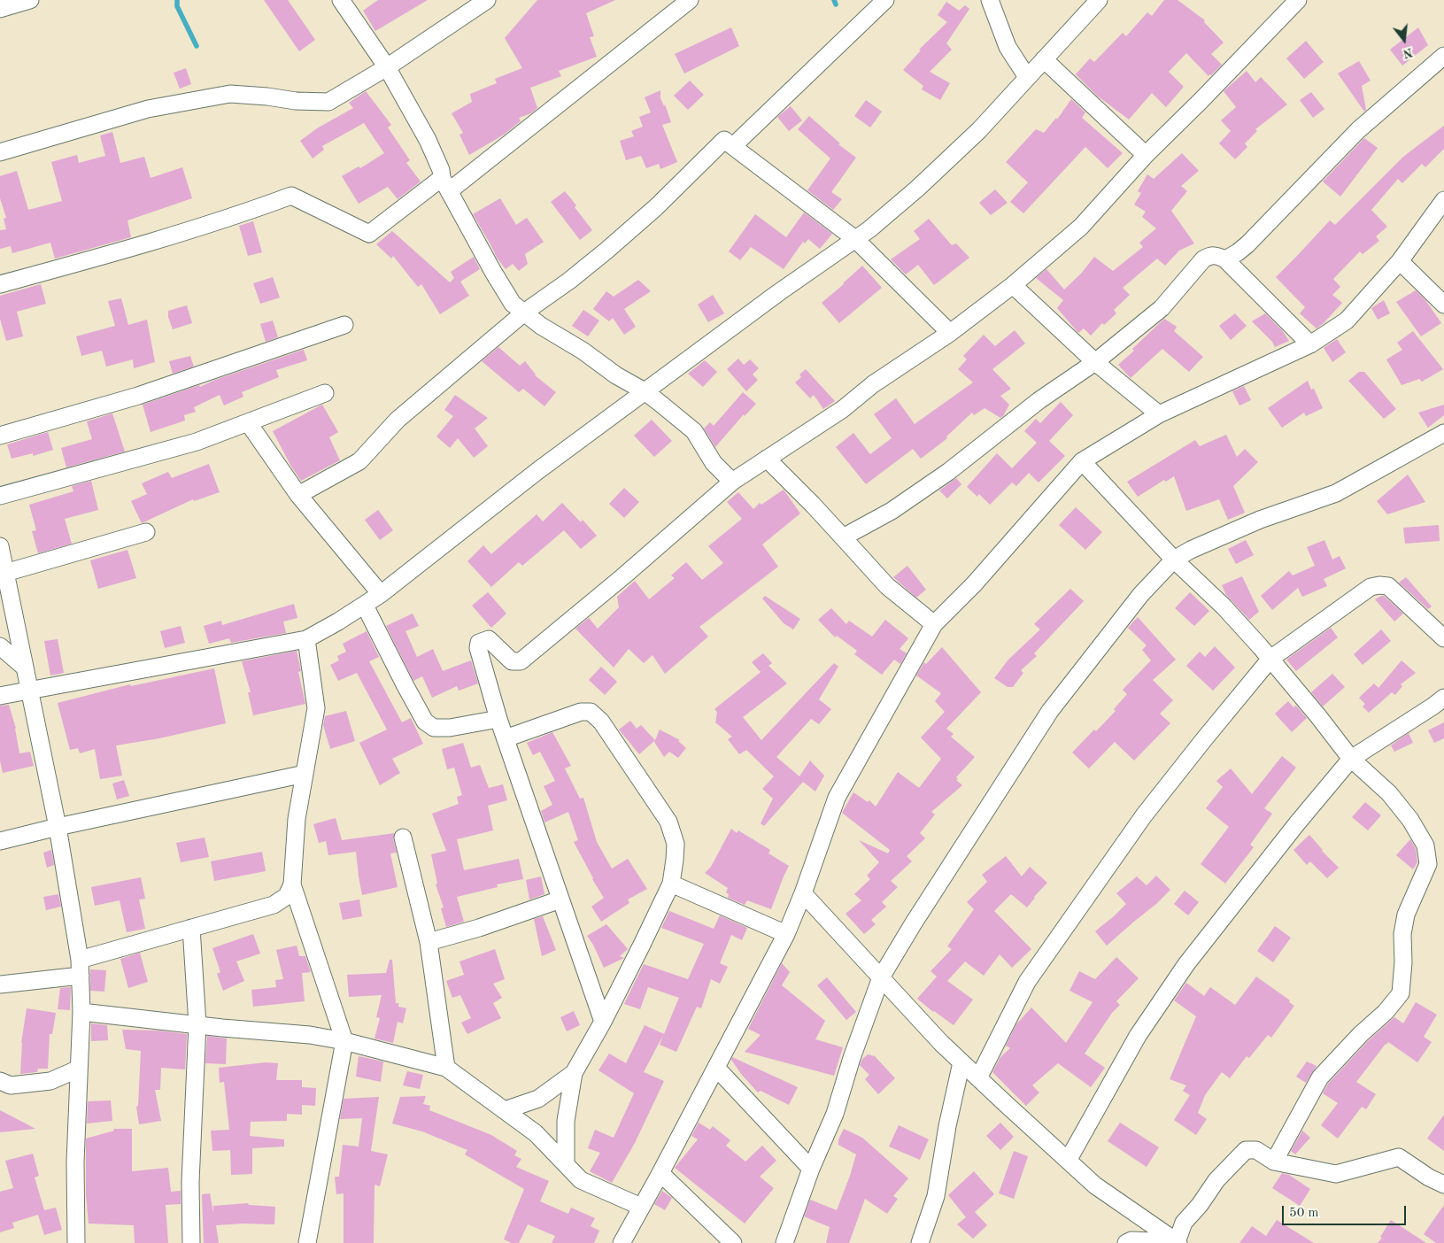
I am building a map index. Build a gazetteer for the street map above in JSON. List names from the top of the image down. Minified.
{"scale_bar":"50 m","north":"bottom"}
